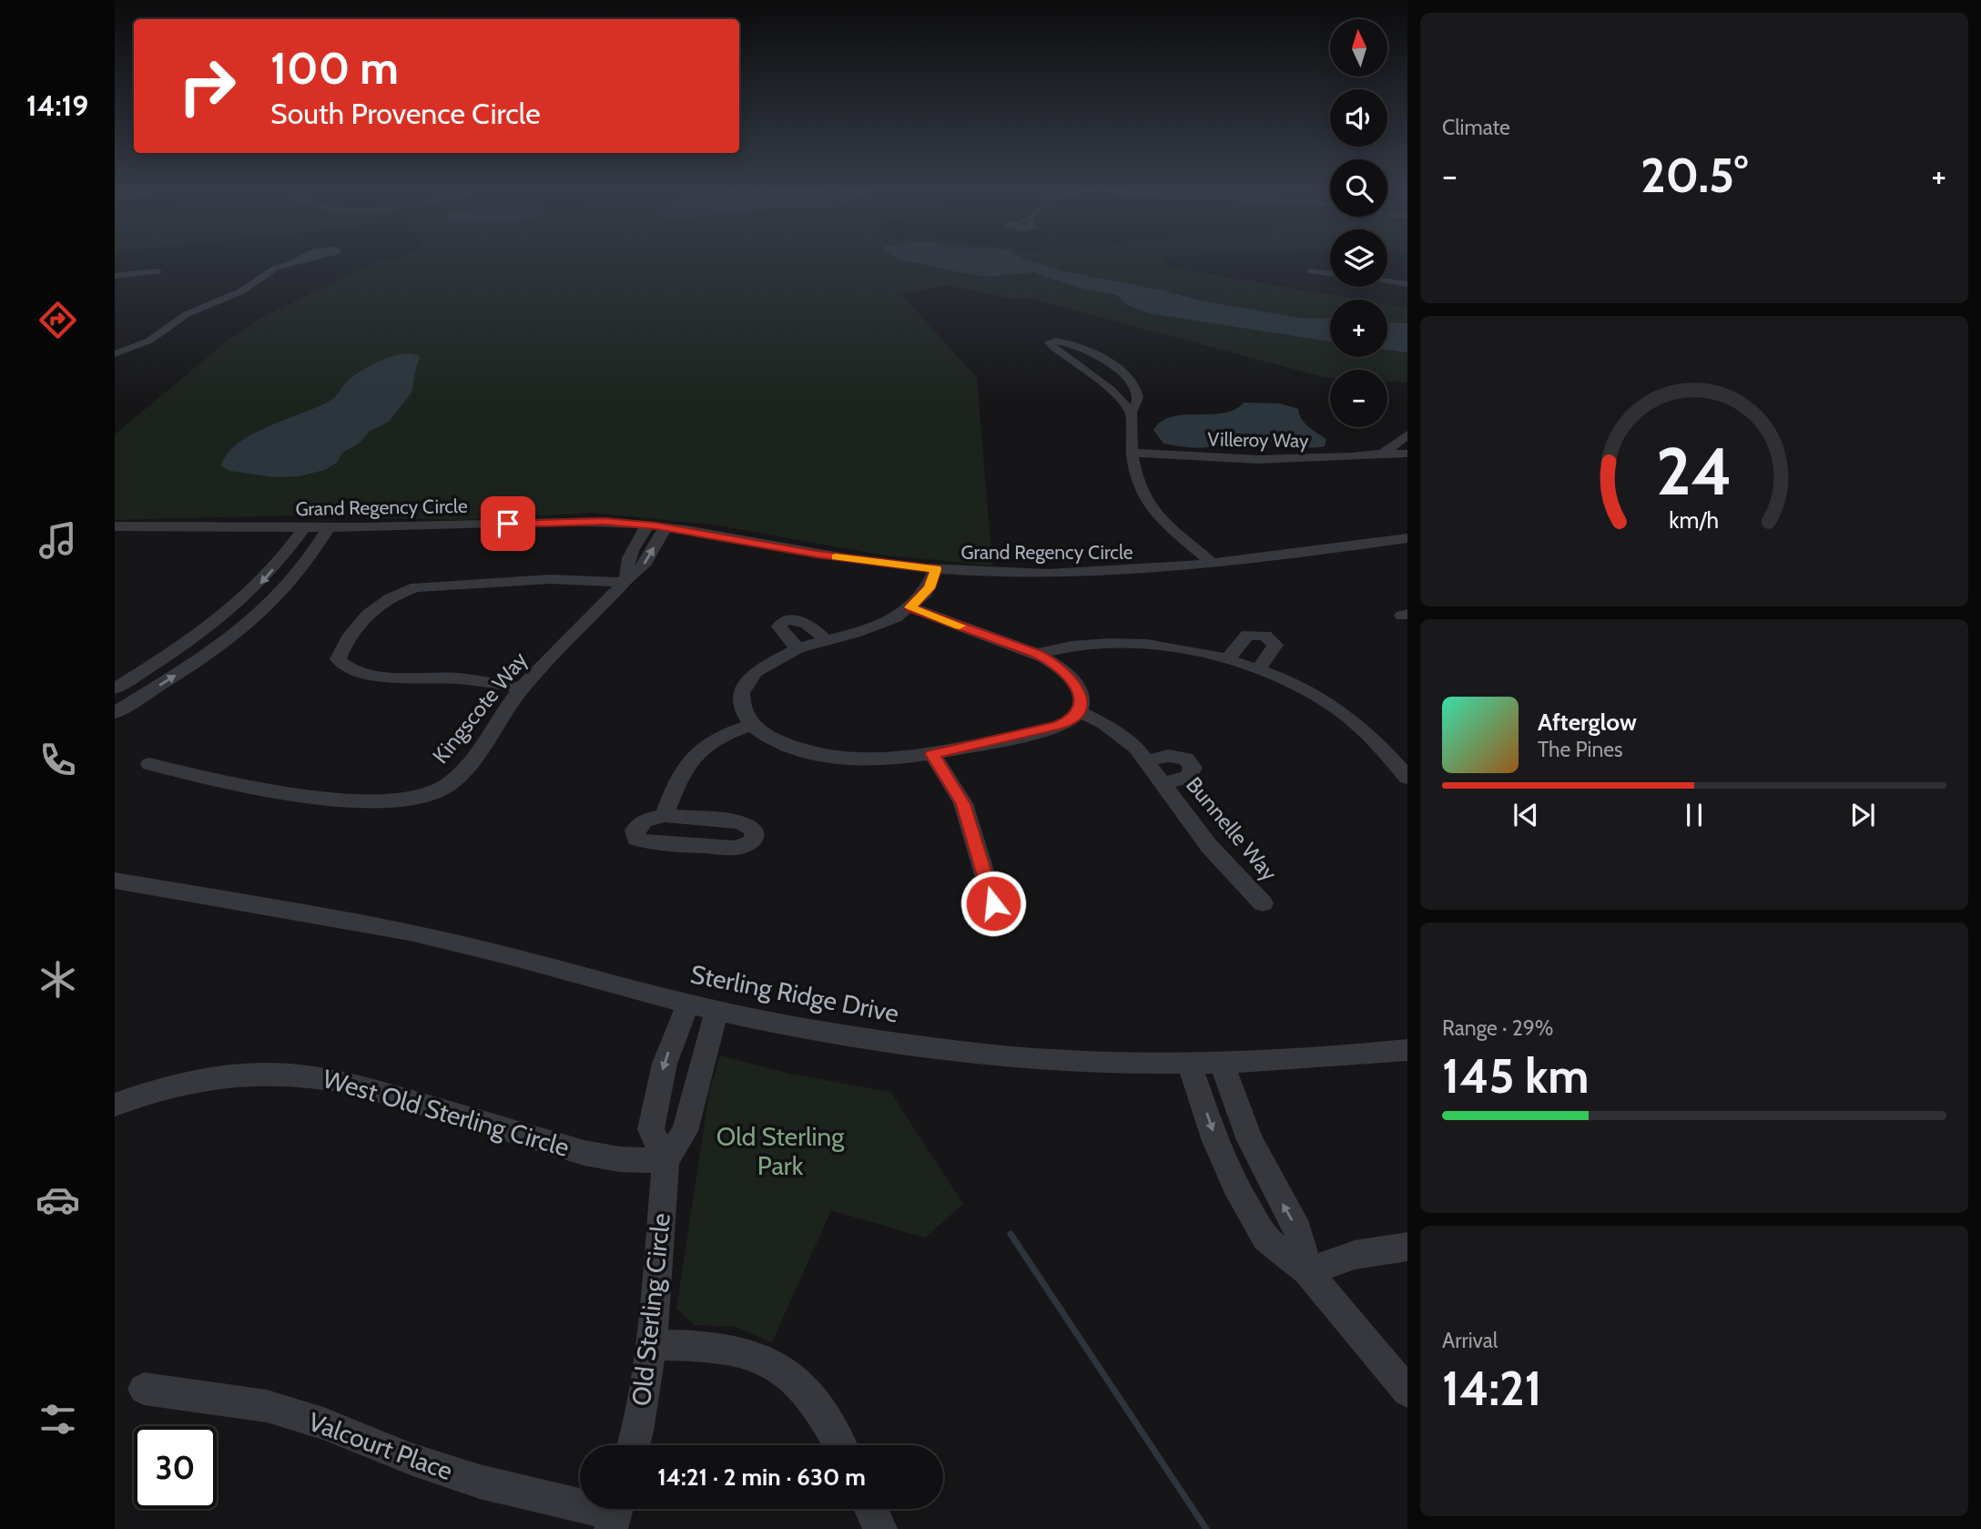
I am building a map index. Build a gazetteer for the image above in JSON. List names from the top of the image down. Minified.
{"streets":{"street":["Villeroy Way","Grand Regency Circle","Kingscote Way","Bunnelle Way","Sterling Ridge Drive","West Old Sterling Circle","Old Sterling Circle","Valcourt Place"]},"crossings":[["Grand Regency Circle","Kingscote Way"],["Sterling Ridge Drive","Old Sterling Circle"],["West Old Sterling Circle","Old Sterling Circle"]],"parks":["Old Sterling Park"],"north":"top","page":{"tabs":"14:19","tile":["Climate",["Range · 29%","145 km"],["Arrival","14:21"]],"map_buttons":["+","−"],"turn":["100 m","South Provence Circle"],"heat":["−","20.5°","+"],"song":["Afterglow","The Pines"],"limit":"30","trip":"14:21 · 2 min · 630 m","gauge":["24","km/h"]}}
